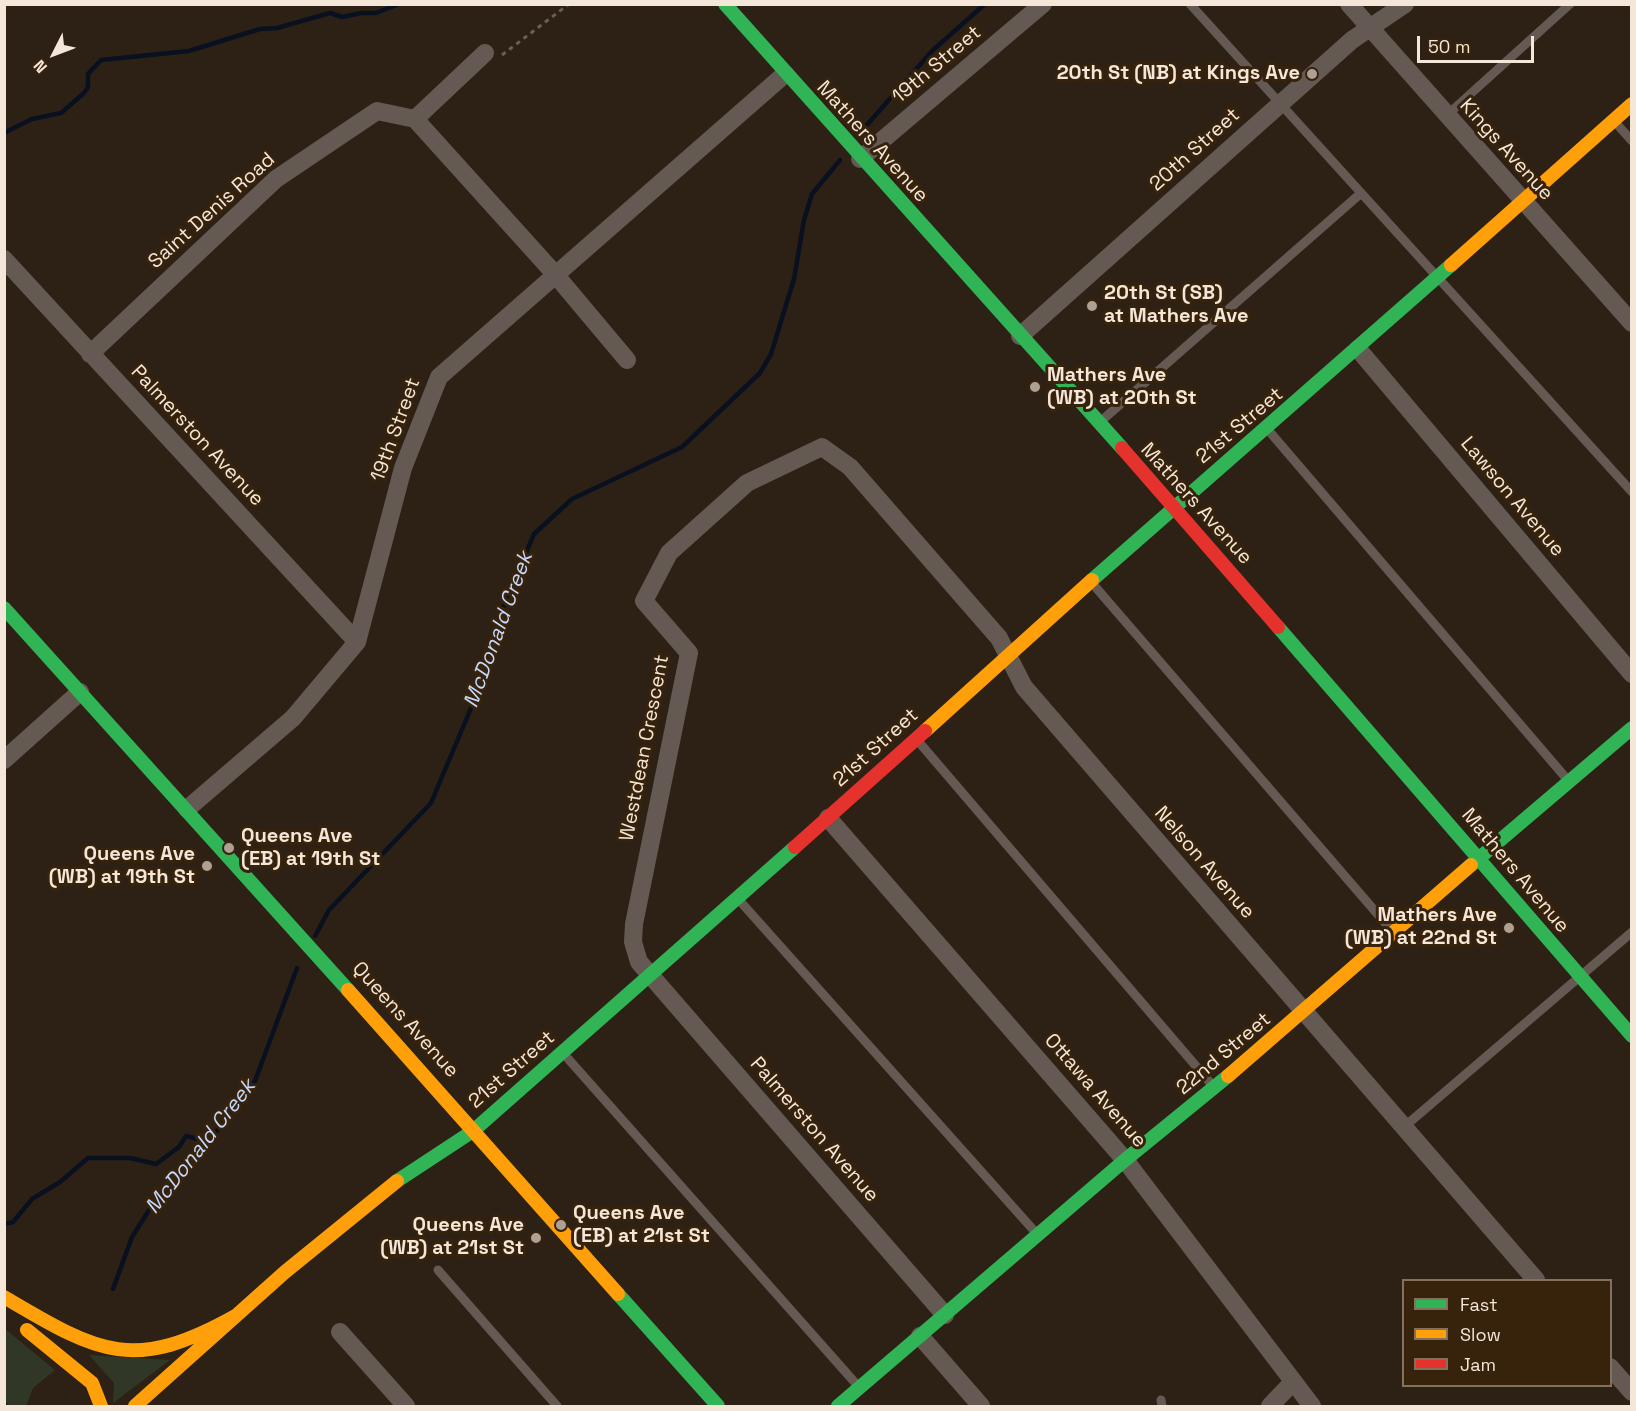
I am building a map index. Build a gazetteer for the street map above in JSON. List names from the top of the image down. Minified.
{"streets":{"main road":["Mathers Avenue","21st Street","Queens Avenue","22nd Street"],"street":["19th Street","20th Street","Kings Avenue","Saint Denis Road","Palmerston Avenue","Lawson Avenue","Westdean Crescent","Nelson Avenue","Ottawa Avenue"]},"crossings":[["19th Street","Mathers Avenue"],["19th Street","Palmerston Avenue"],["19th Street","Queens Avenue"],["Mathers Avenue","20th Street"],["Mathers Avenue","21st Street"],["Mathers Avenue","22nd Street"],["20th Street","Kings Avenue"],["Kings Avenue","21st Street"],["Saint Denis Road","Palmerston Avenue"],["21st Street","Palmerston Avenue"],["21st Street","Lawson Avenue"],["21st Street","Westdean Crescent"],["21st Street","Nelson Avenue"],["21st Street","Queens Avenue"],["21st Street","Ottawa Avenue"],["Palmerston Avenue","Westdean Crescent"],["Palmerston Avenue","22nd Street"],["Westdean Crescent","Nelson Avenue"],["Nelson Avenue","22nd Street"],["22nd Street","Ottawa Avenue"]],"water":["McDonald Creek"],"places":["20th St (NB) at Kings Ave","20th St (SB) at Mathers Ave","Mathers Ave (WB) at 20th St","Queens Ave (EB) at 19th St","Queens Ave (WB) at 19th St","Mathers Ave (WB) at 22nd St","Queens Ave (EB) at 21st St","Queens Ave (WB) at 21st St"],"legend":["Fast","Slow","Jam"],"scale_bar":"50 m","north":"bottom left"}
